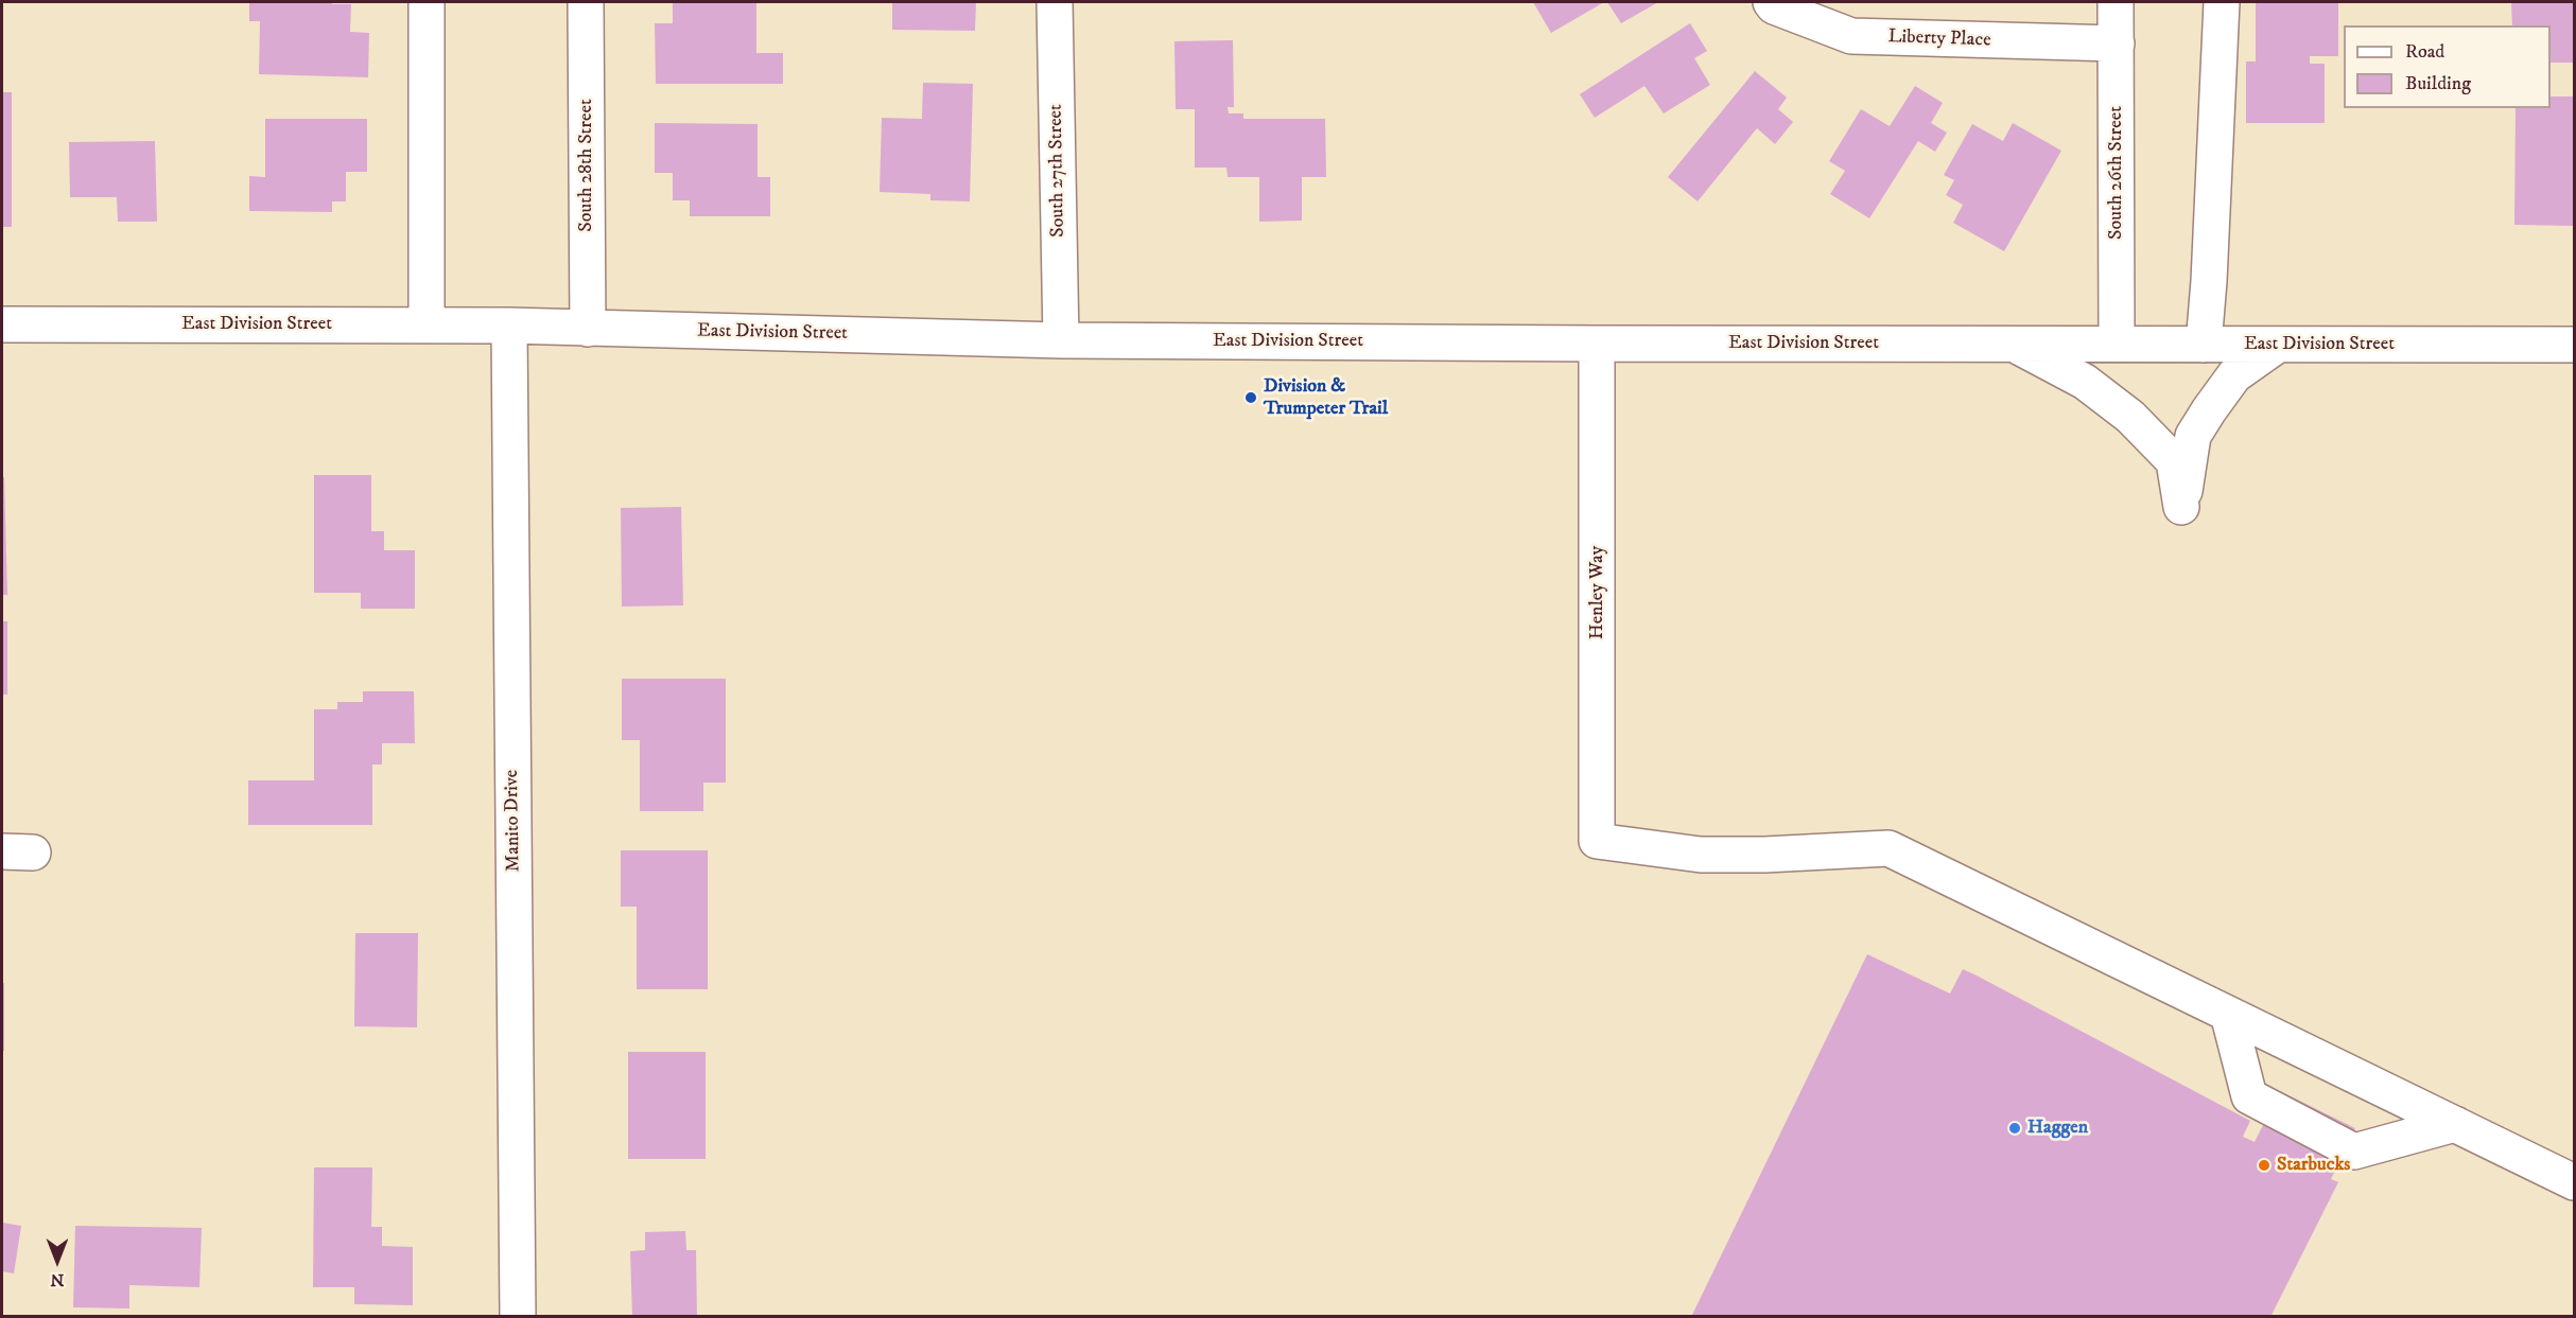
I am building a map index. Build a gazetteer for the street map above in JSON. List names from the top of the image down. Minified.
{"streets":{"street":["Liberty Place","South 28th Street","South 27th Street","South 26th Street","East Division Street","Henley Way","Manito Drive"]},"crossings":[["Liberty Place","South 26th Street"],["South 28th Street","East Division Street"],["South 27th Street","East Division Street"],["South 26th Street","East Division Street"],["East Division Street","Henley Way"],["East Division Street","Manito Drive"]],"places":["Division & Trumpeter Trail","Haggen","Starbucks"],"legend":["Road","Building"],"north":"bottom"}
